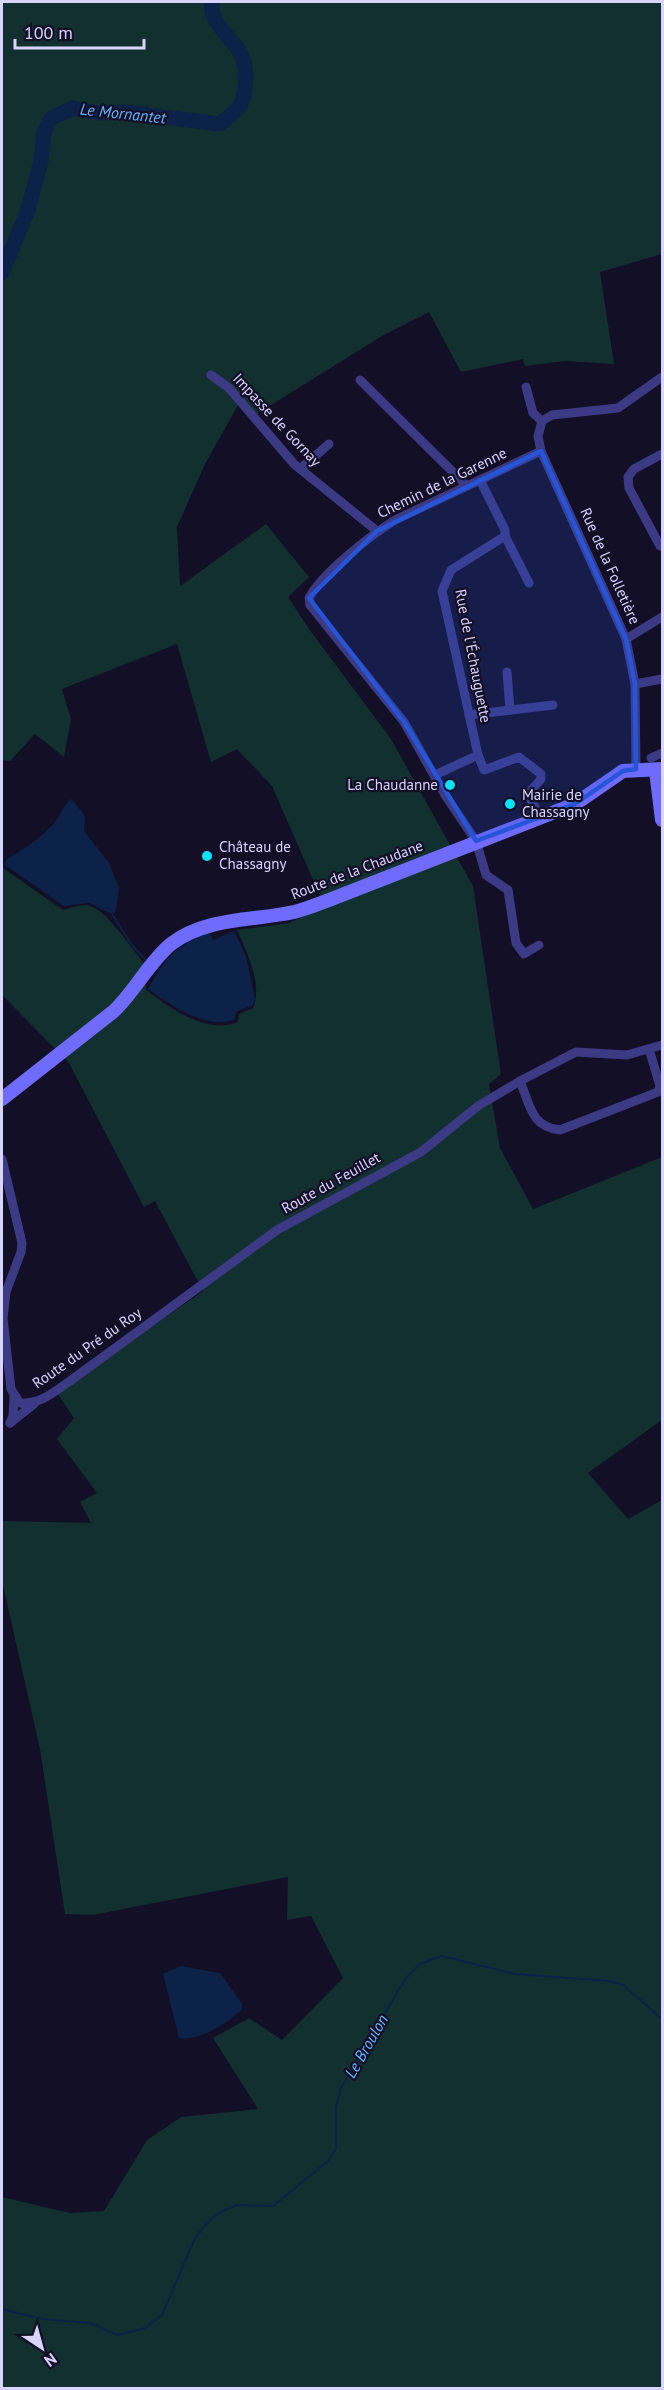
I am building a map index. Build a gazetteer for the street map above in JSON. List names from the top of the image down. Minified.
{"streets":{"street":["Impasse de Gornay","Chemin de la Garenne","Rue de la Folletière","Rue de l'Échauguette","Route de la Chaudane","Route du Feuillet","Route du Pré du Roy"]},"crossings":[["Impasse de Gornay","Chemin de la Garenne"],["Chemin de la Garenne","Rue de la Folletière"],["Rue de la Folletière","Route de la Chaudane"],["Route du Feuillet","Route du Pré du Roy"]],"water":["Le Mornantet","Le Broulon"],"places":["La Chaudanne","Mairie de Chassagny","Château de Chassagny"],"scale_bar":"100 m","north":"bottom right"}
